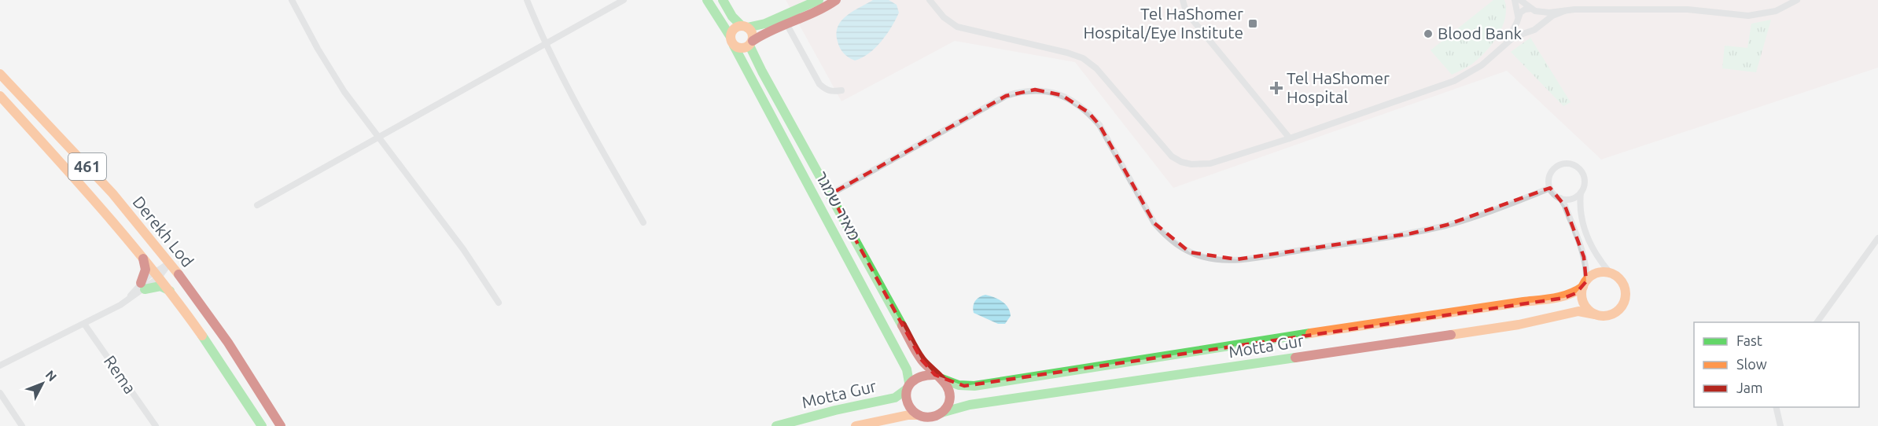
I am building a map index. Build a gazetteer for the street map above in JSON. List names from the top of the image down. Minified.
{"streets":{"street":["461","מאיר שמגר","Derekh Lod","Motta Gur","Rema"]},"crossings":[["מאיר שמגר","Motta Gur"]],"places":{"transit":["Tel HaShomer Hospital/Eye Institute"],"other":["Blood Bank"],"health":["Tel HaShomer Hospital"]},"legend":["Fast","Slow","Jam"],"north":"top right"}
